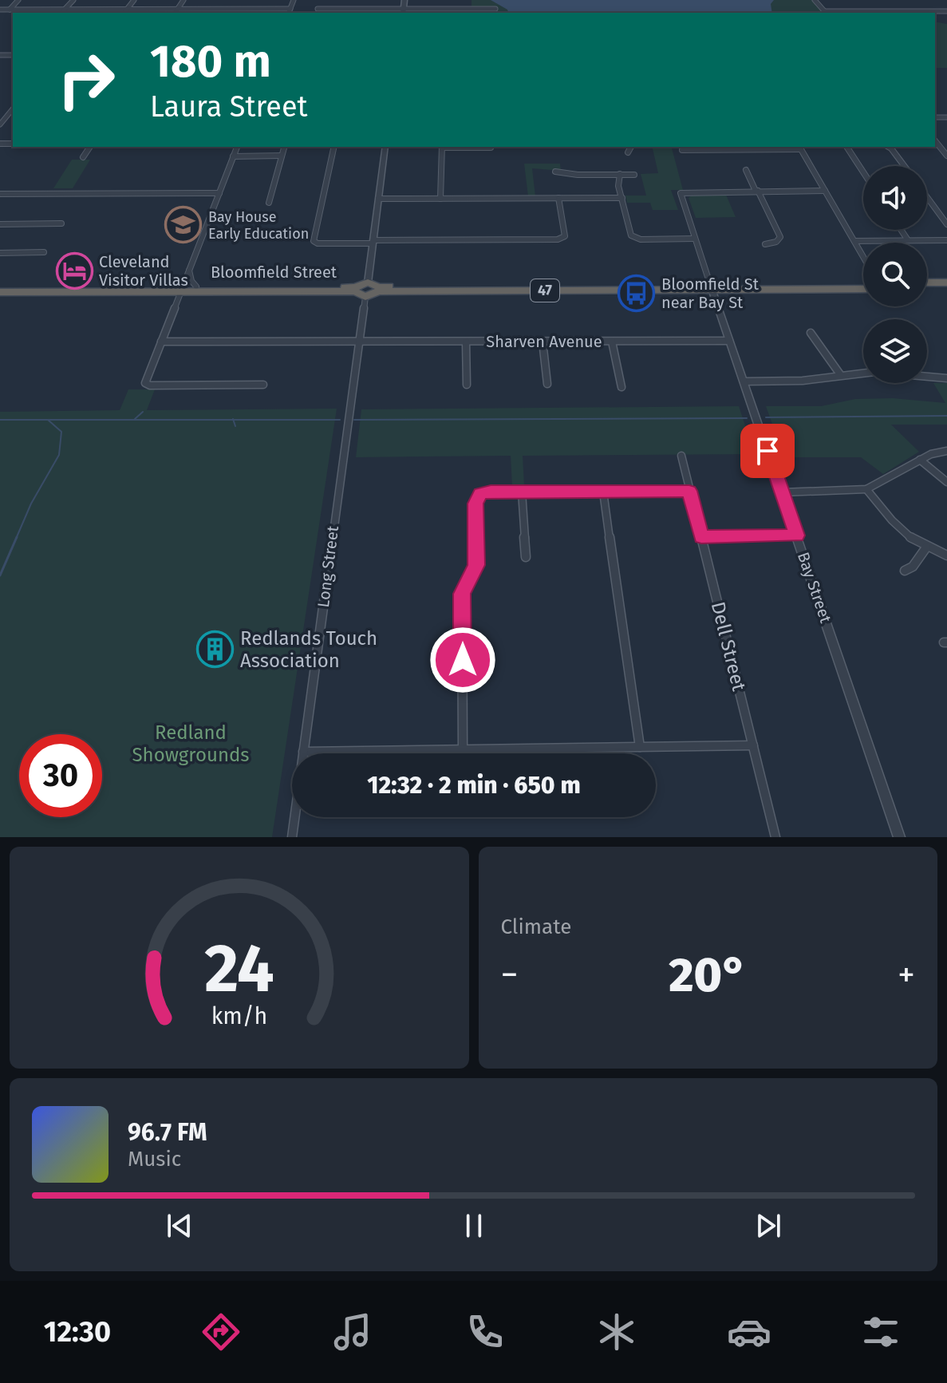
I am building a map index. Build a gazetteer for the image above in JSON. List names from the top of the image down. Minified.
{"streets":{"highway":["Bloomfield Street","47"],"street":["Sharven Avenue","Long Street","Bay Street","Dell Street"]},"crossings":[["Bloomfield Street","47"],["Bloomfield Street","Long Street"],["47","Long Street"],["47","Bay Street"],["Sharven Avenue","Long Street"],["Sharven Avenue","Bay Street"]],"parks":["Redland Showgrounds"],"places":{"school or university":["Bay House Early Education"],"hotel":["Cleveland Visitor Villas"],"bus stop":["Bloomfield St near Bay St"],"building":["Redlands Touch Association"]},"page":{"turn":["180 m","Laura Street"],"limit":"30","trip":"12:32 · 2 min · 650 m","tile":"Climate","heat":["−","20°","+"],"song":["96.7 FM","Music"],"tabs":"12:30","gauge":["24","km/h"]}}
